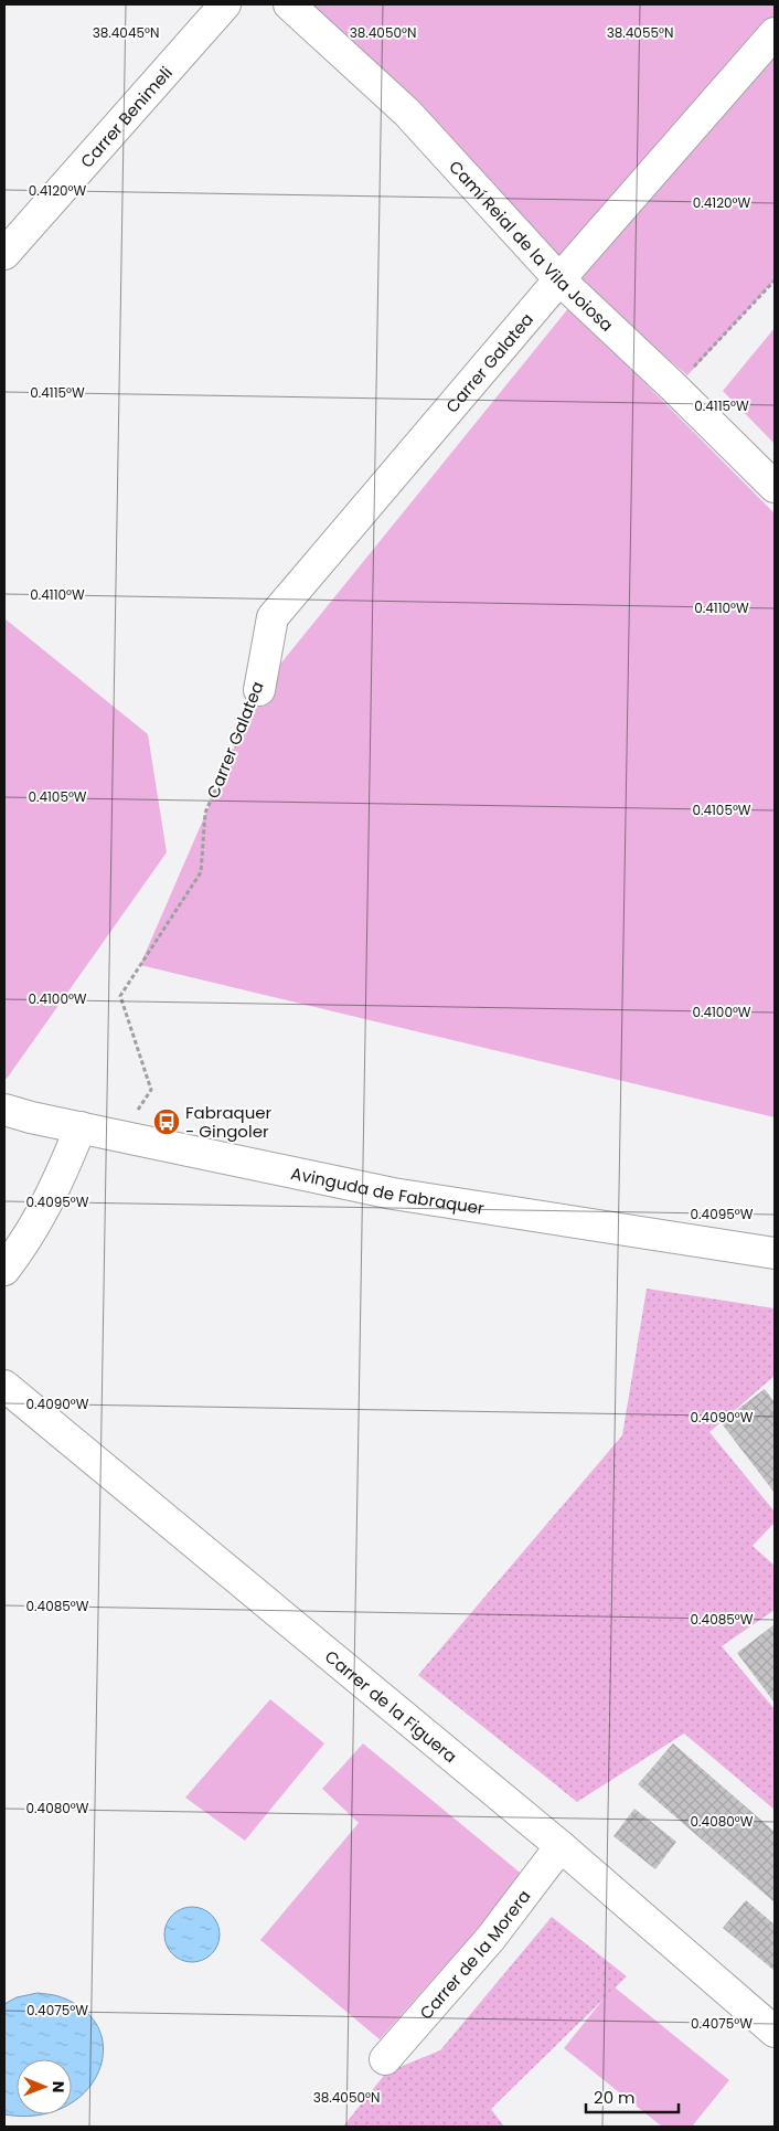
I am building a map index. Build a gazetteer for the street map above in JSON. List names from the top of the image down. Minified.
{"streets":{"street":["Carrer Benimeli","Camí Reial de la Vila Joiosa","Carrer Galatea","Avinguda de Fabraquer","Carrer de la Figuera","Carrer de la Morera"]},"crossings":[["Camí Reial de la Vila Joiosa","Carrer Galatea"],["Carrer Galatea","Avinguda de Fabraquer"],["Carrer de la Figuera","Carrer de la Morera"]],"places":{"bus stop":["Fabraquer - Gingoler"]},"scale_bar":"20 m","north":"right","coordinates":["38.4045°N","38.4050°N","38.4055°N","0.4120°W","0.4115°W","0.4110°W","0.4105°W","0.4100°W","0.4095°W","0.4090°W","0.4085°W","0.4080°W","0.4075°W"]}
